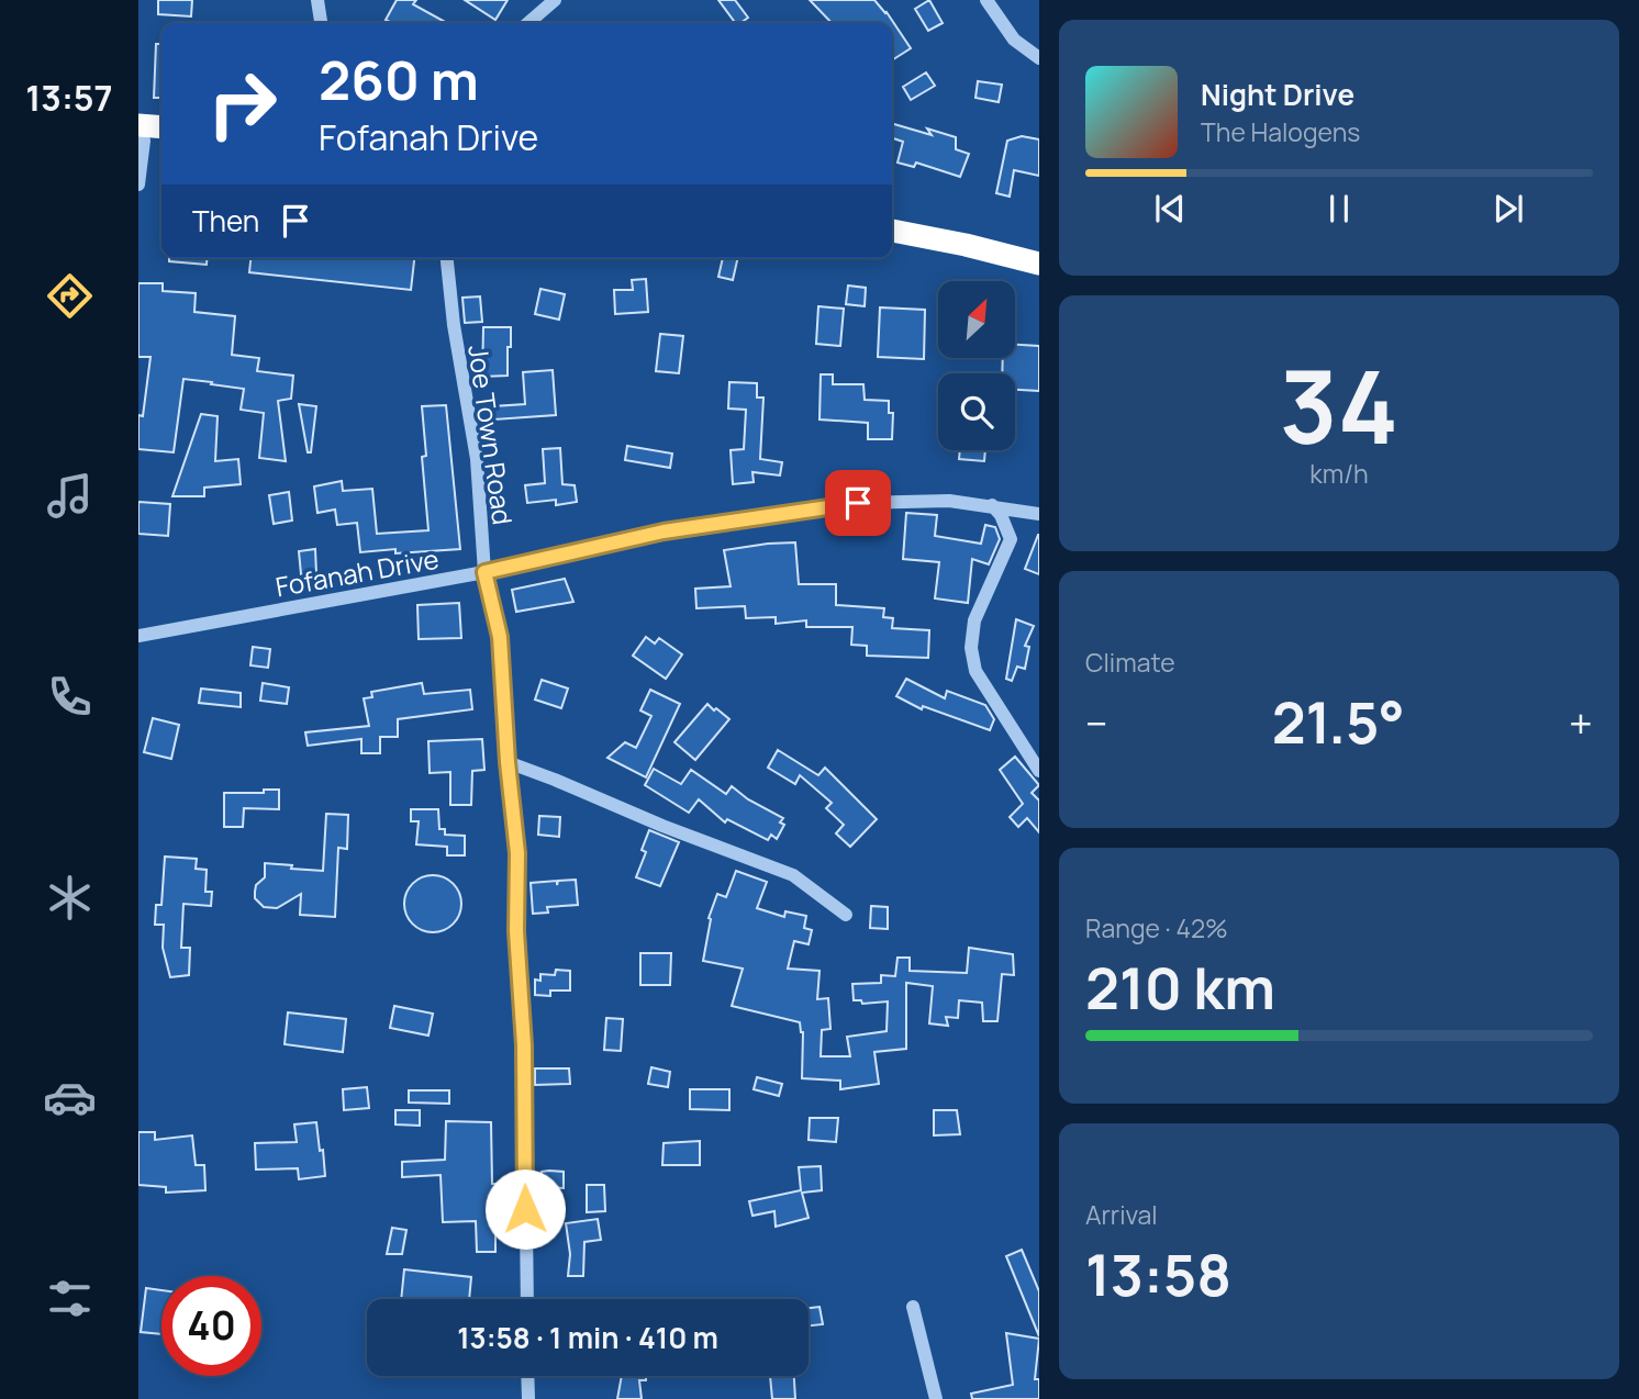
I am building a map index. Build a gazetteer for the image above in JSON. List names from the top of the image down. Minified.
{"streets":{"street":["Joe Town Road","Fofanah Drive"]},"crossings":[["Joe Town Road","Fofanah Drive"]],"north":"top right","page":{"tabs":"13:57","turn":["260 m","Fofanah Drive"],"song":["Night Drive","The Halogens"],"then":"Then","tile":[["34","km/h"],"Climate",["Range · 42%","210 km"],["Arrival","13:58"]],"heat":["−","21.5°","+"],"limit":"40","trip":"13:58 · 1 min · 410 m"}}
